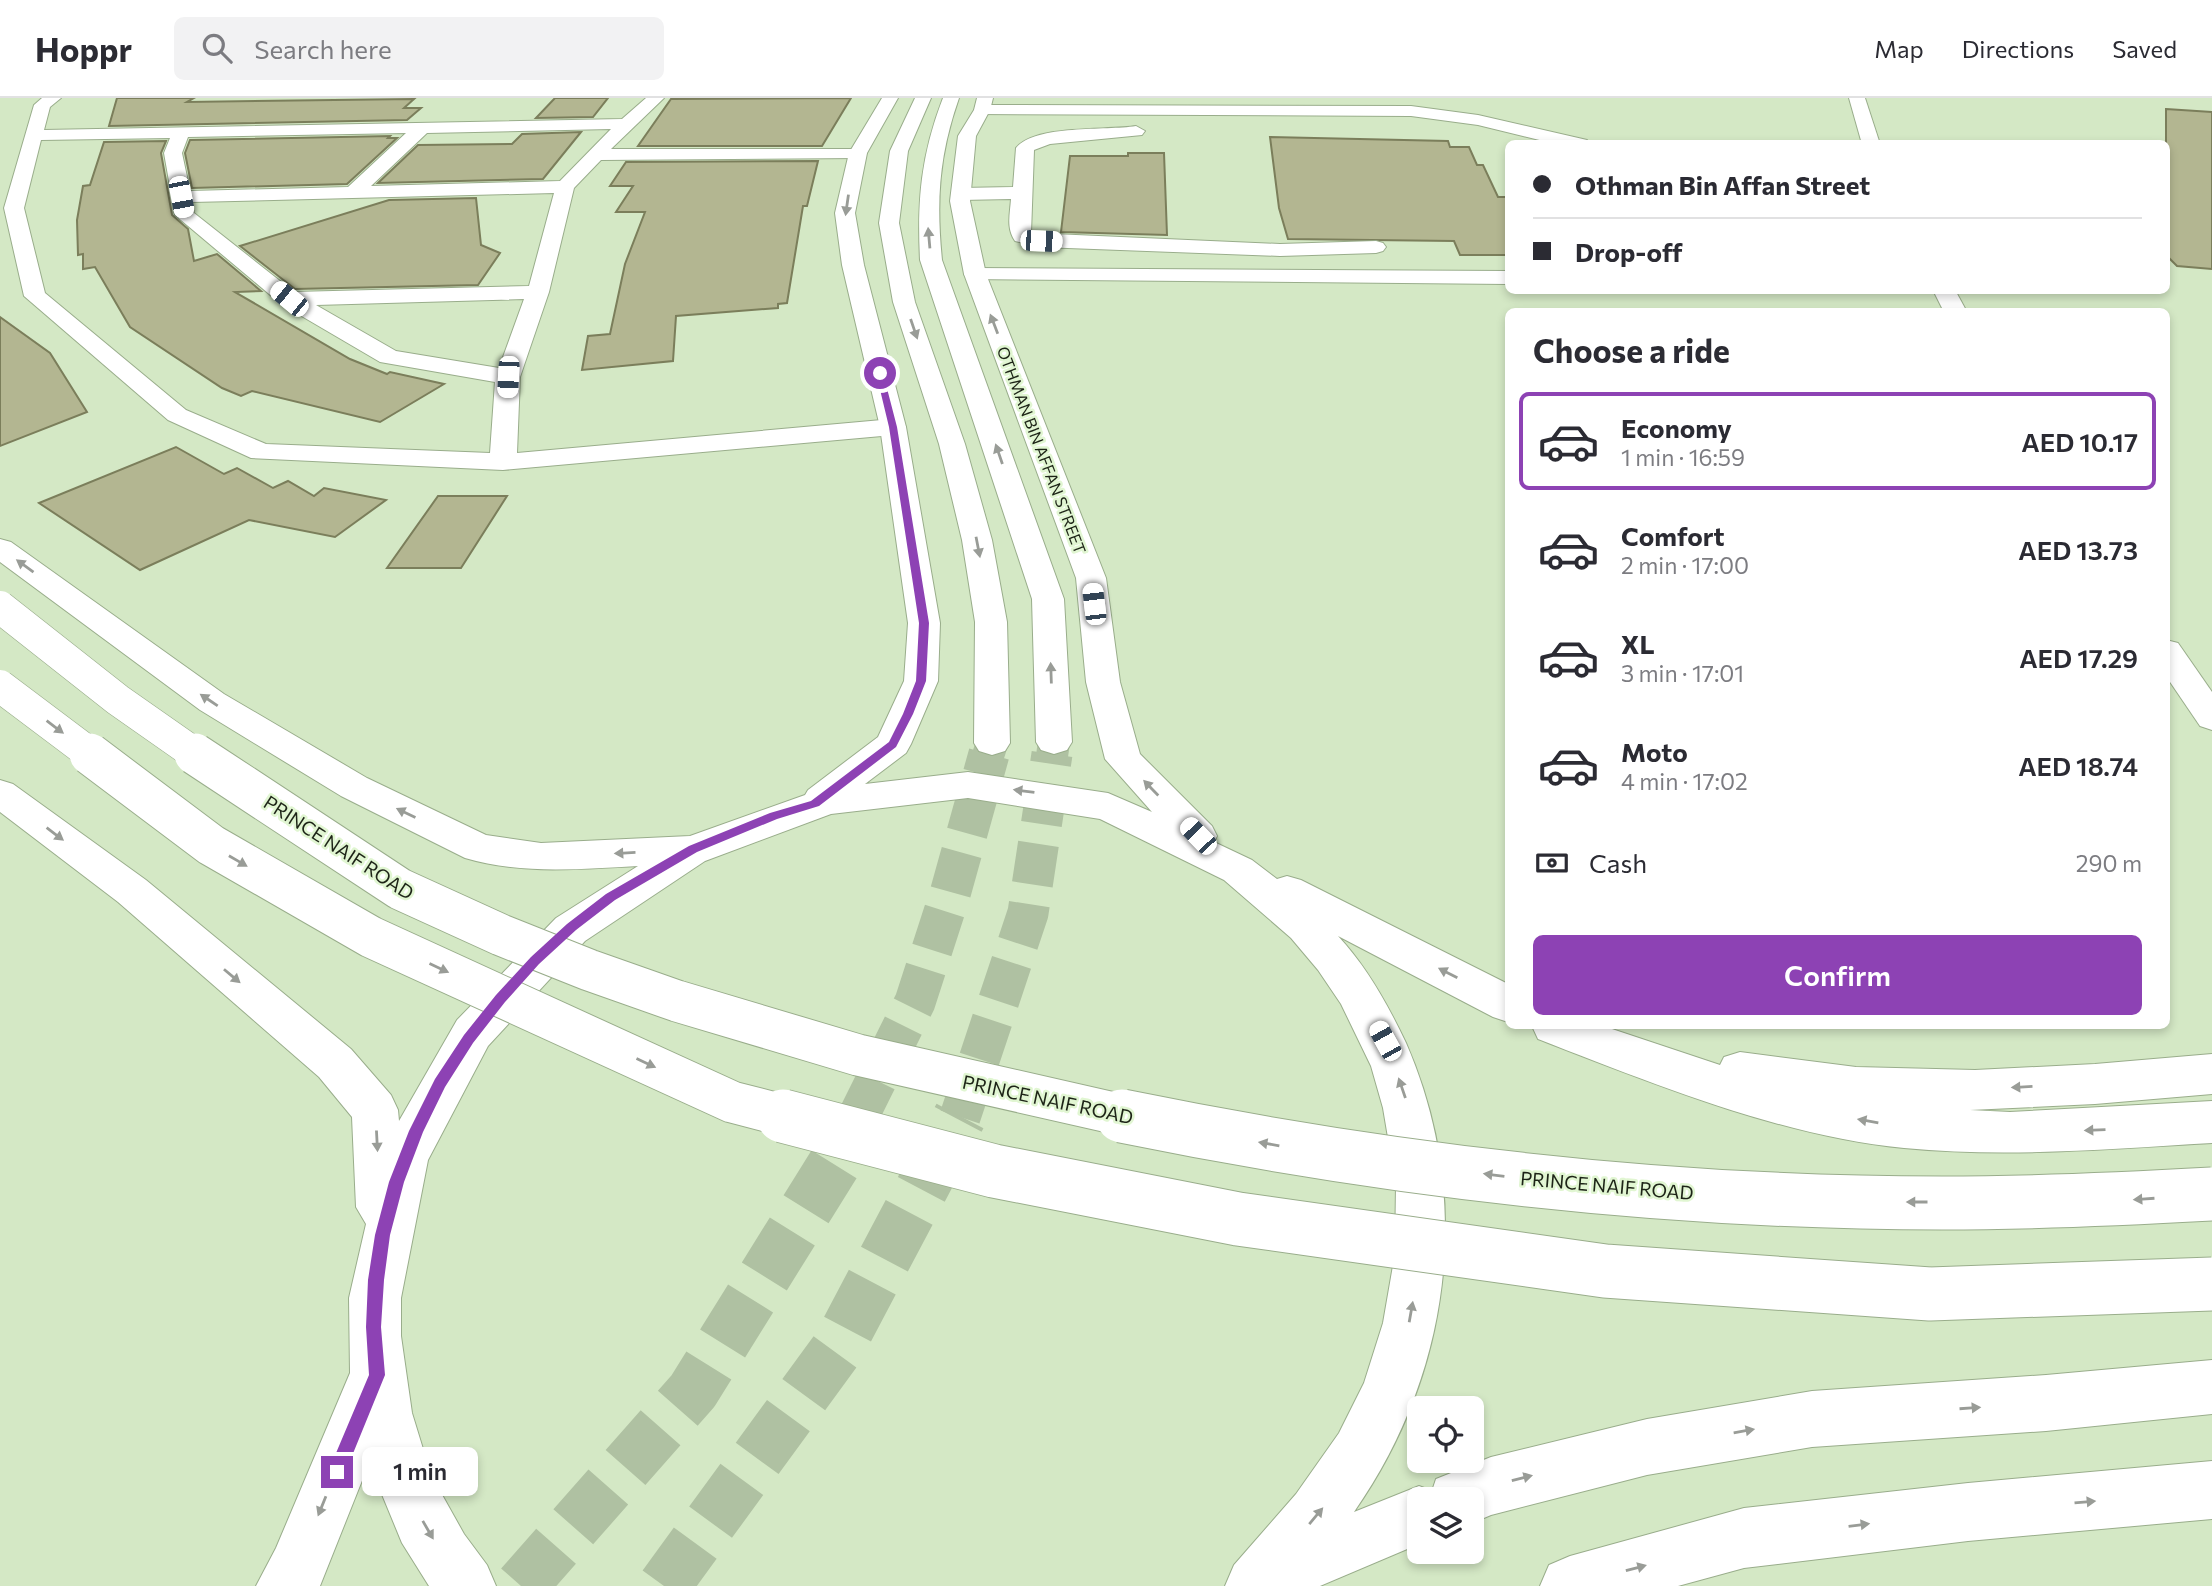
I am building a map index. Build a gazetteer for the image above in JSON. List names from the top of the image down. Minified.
{"streets":{"main road":["OTHMAN BIN AFFAN STREET","PRINCE NAIF ROAD"]},"page":{"header":"Hoppr","search":"Search here","nav":["Map","Directions","Saved"],"banner":["Othman Bin Affan Street","Drop-off"],"heading":"Choose a ride","list":[{"name":"Economy","note":"1 min · 16:59","value":"AED 10.17"},{"name":"Comfort","note":"2 min · 17:00","value":"AED 13.73"},{"name":"XL","note":"3 min · 17:01","value":"AED 17.29"},{"name":"Moto","note":"4 min · 17:02","value":"AED 18.74"}],"pay":["Cash","290 m"],"buttons":"Confirm","bubble":"1 min"}}
